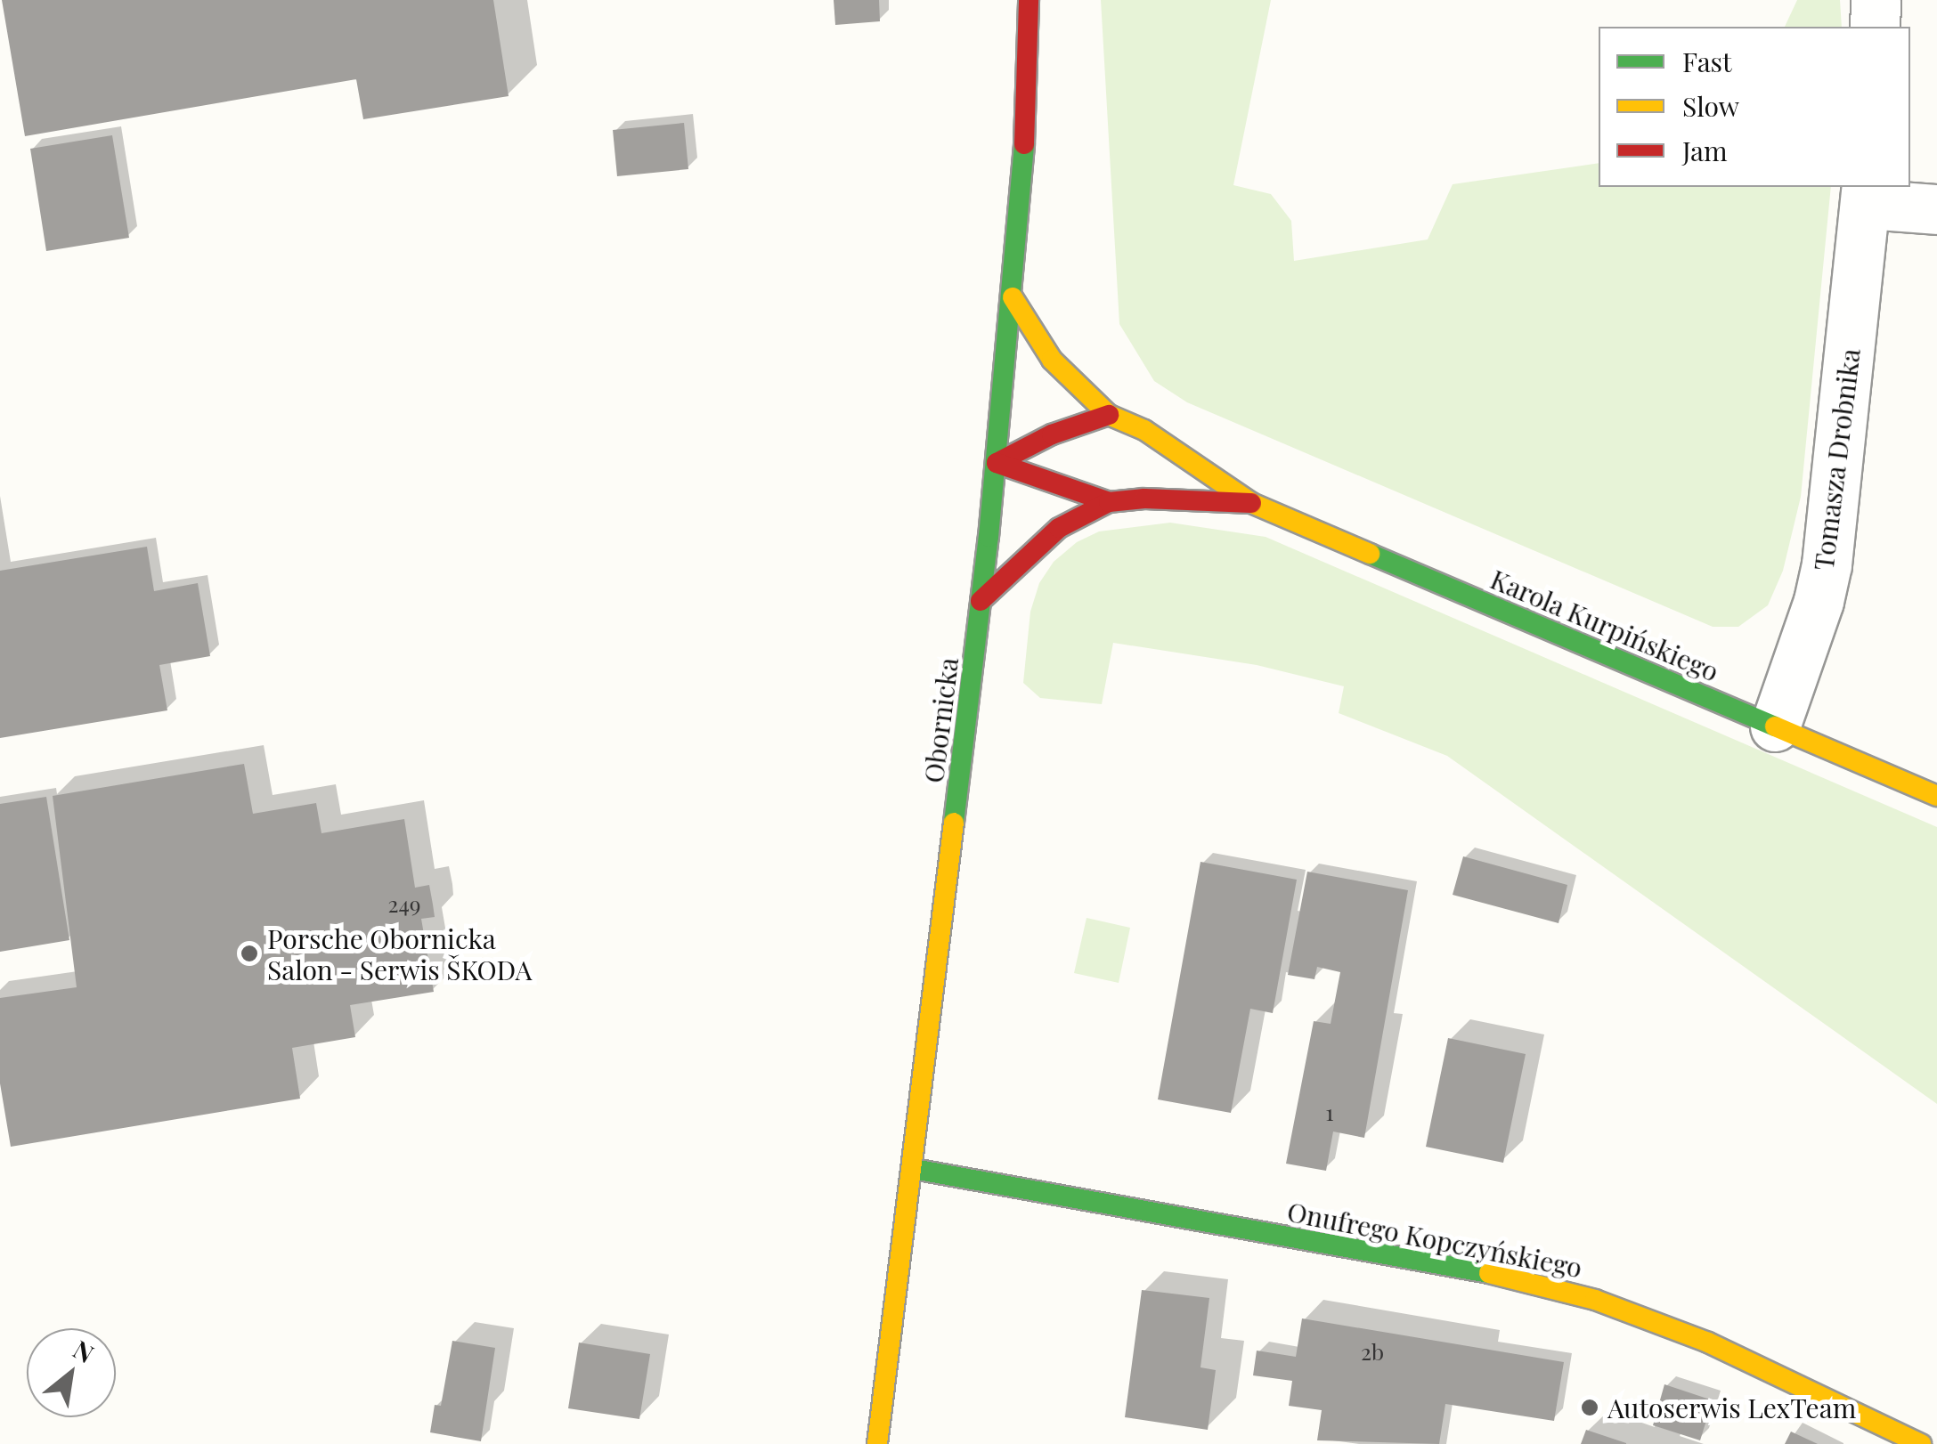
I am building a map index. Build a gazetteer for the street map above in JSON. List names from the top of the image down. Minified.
{"streets":{"street":["Tomasza Drobnika","Karola Kurpińskiego","Obornicka","Onufrego Kopczyńskiego"]},"crossings":[["Tomasza Drobnika","Karola Kurpińskiego"],["Karola Kurpińskiego","Obornicka"],["Obornicka","Onufrego Kopczyńskiego"]],"places":["Porsche Obornicka Salon - Serwis ŠKODA","Autoserwis LexTeam"],"house_numbers":["249","1","2b"],"legend":["Fast","Slow","Jam"],"north":"top right"}
